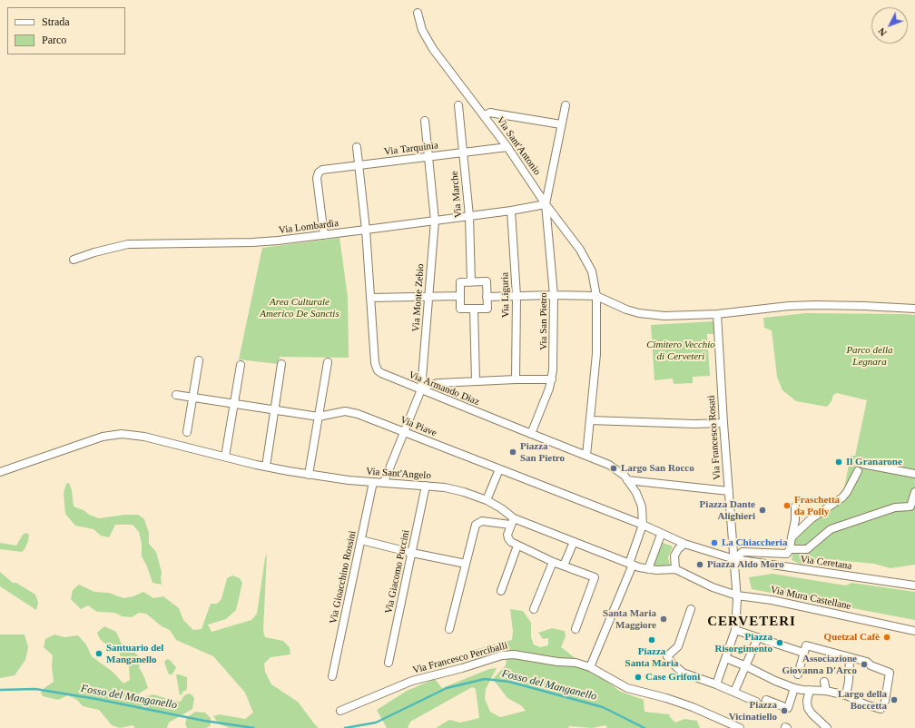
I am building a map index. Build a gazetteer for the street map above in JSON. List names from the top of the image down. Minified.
{"streets":{"street":["Via Sant'Antonio","Via Tarquinia","Via Marche","Via Lombardia","Via Liguria","Via Monte Zebio","Via San Pietro","Via Armando Diaz","Via Piave","Via Francesco Rosati","Via Sant'Angelo","Via Ceretana","Via Giacomo Puccini","Via Gioacchino Rossini","Via Mura Castellane","Via Francesco Perciballi"]},"crossings":[["Via Sant'Antonio","Via Tarquinia"],["Via Sant'Antonio","Via Lombardia"],["Via Sant'Antonio","Via San Pietro"],["Via Sant'Antonio","Via Armando Diaz"],["Via Tarquinia","Via Marche"],["Via Tarquinia","Via Lombardia"],["Via Tarquinia","Via Monte Zebio"],["Via Tarquinia","Via Armando Diaz"],["Via Marche","Via Lombardia"],["Via Lombardia","Via Liguria"],["Via Lombardia","Via Monte Zebio"],["Via Lombardia","Via San Pietro"],["Via Lombardia","Via Armando Diaz"],["Via Monte Zebio","Via Armando Diaz"],["Via Monte Zebio","Via Piave"],["Via Monte Zebio","Via Sant'Angelo"],["Via San Pietro","Via Armando Diaz"],["Via Armando Diaz","Via Piave"],["Via Francesco Rosati","Via Ceretana"],["Via Sant'Angelo","Via Giacomo Puccini"],["Via Sant'Angelo","Via Gioacchino Rossini"]],"districts":["CERVETERI"],"water":["Fosso del Manganello"],"parks":["Area Culturale Americo De Sanctis","Cimitero Vecchio di Cerveteri","Parco della Legnara"],"places":["Piazza San Pietro","Il Granarone","Largo San Rocco","Fraschetta da Polly","Piazza Dante Alighieri","La Chiaccheria","Piazza Aldo Moro","Santa Maria Maggiore","Quetzal Cafè","Piazza Santa Maria","Piazza Risorgimento","Santuario del Manganello","Associazione Giovanna D'Arco","Case Grifoni","Largo della Boccetta","Piazza Vicinatiello"],"legend":["Strada","Parco"],"north":"bottom left"}
